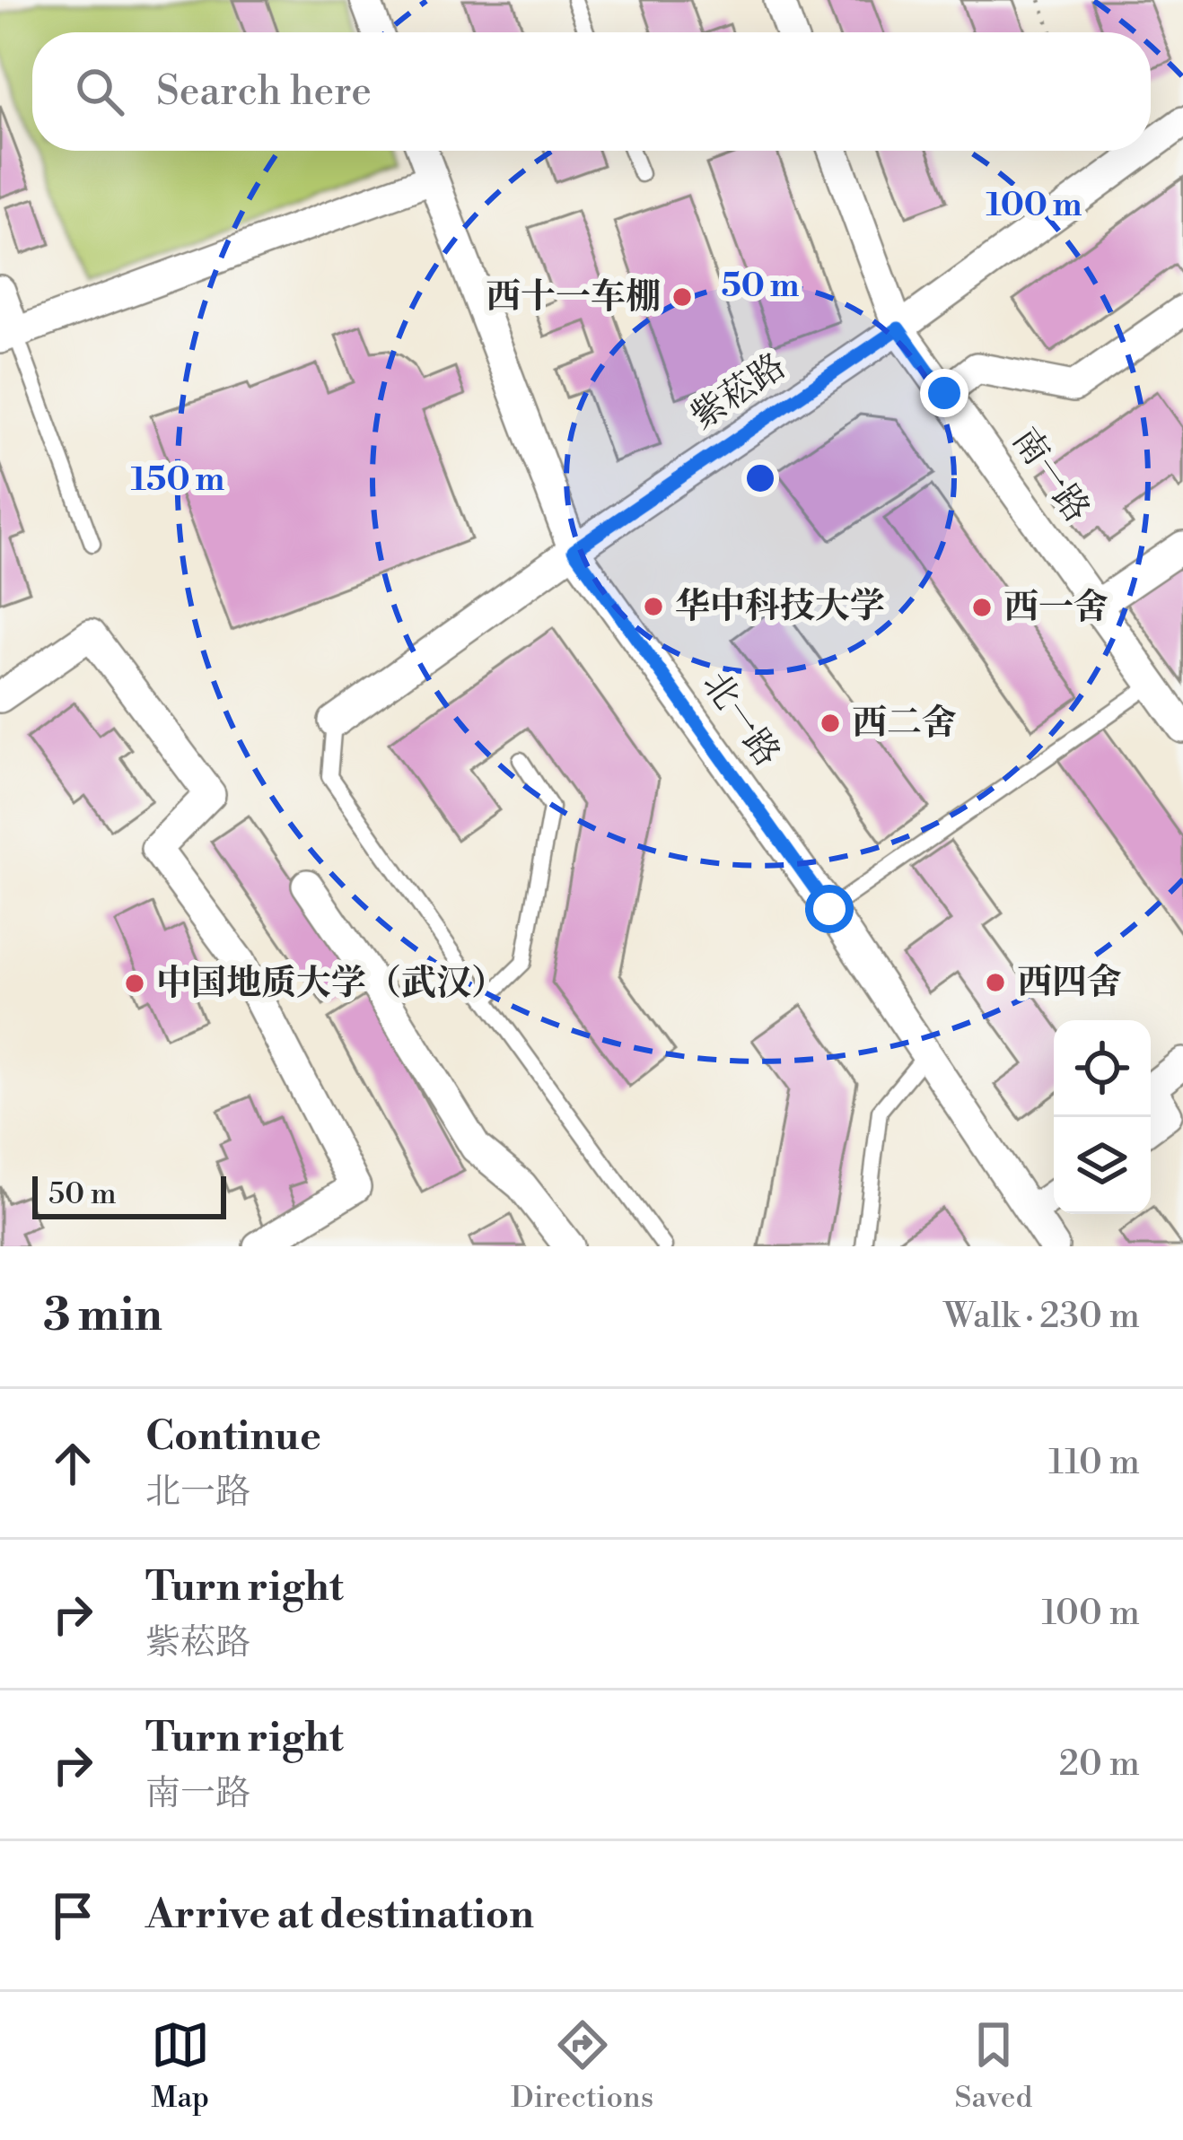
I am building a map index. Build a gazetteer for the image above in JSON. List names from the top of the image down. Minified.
{"streets":{"street":["紫菘路","南一路","北一路"]},"crossings":[["紫菘路","南一路"],["紫菘路","北一路"]],"places":["西十一车棚","华中科技大学","西一舍","西二舍","西四舍","中国地质大学（武汉）"],"scale_bar":"50 m","page":{"search":"Search here","scale":"50 m","heading":["3 min","Walk · 230 m"],"list":[["Continue","北一路","110 m"],["Turn right","紫菘路","100 m"],["Turn right","南一路","20 m"],"Arrive at destination"],"nav":["Map","Directions","Saved"]},"rings":["100 m","50 m","150 m"]}
